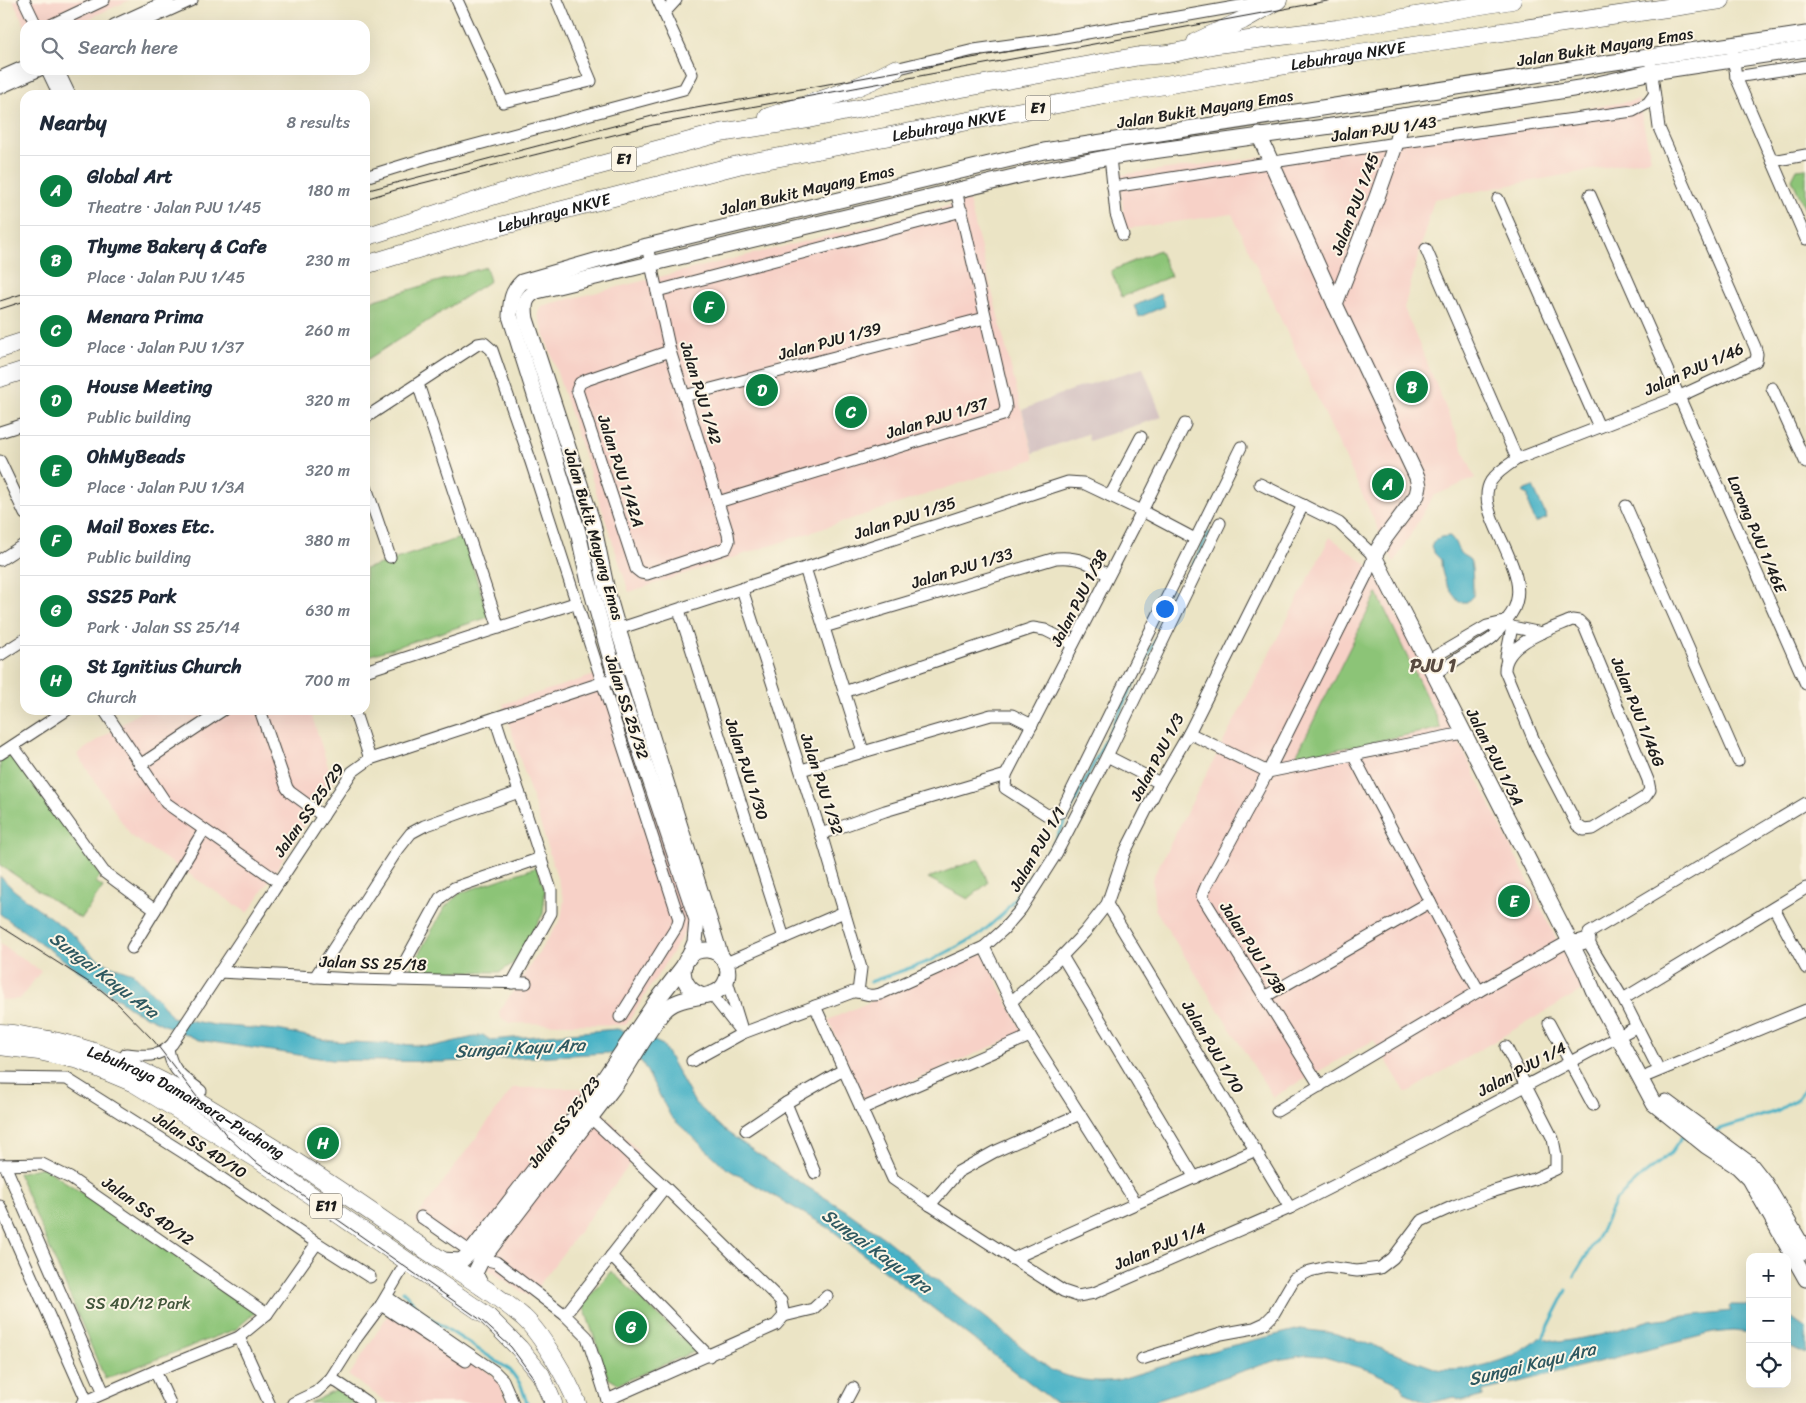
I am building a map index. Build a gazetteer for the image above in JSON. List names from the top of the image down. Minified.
{"streets":{"highway":["Lebuhraya NKVE","E1","Lebuhraya Damansara–Puchong","E11"],"main road":["Jalan Bukit Mayang Emas","Jalan PJU 1/45","Jalan PJU 1/3A","Jalan SS 25/23"],"street":["Jalan PJU 1/43","Jalan PJU 1/39","Jalan PJU 1/46","Jalan PJU 1/42","Jalan PJU 1/37","Jalan PJU 1/42A","Jalan PJU 1/35","Lorong PJU 1/46E","Jalan PJU 1/33","Jalan PJU 1/38","Jalan SS 25/32","Jalan PJU 1/46G","Jalan PJU 1/3","Jalan PJU 1/30","Jalan PJU 1/32","Jalan SS 25/29","Jalan PJU 1/1","Jalan PJU 1/3B","Jalan SS 25/18","Jalan PJU 1/10","Jalan PJU 1/4","Jalan SS 4D/10","Jalan SS 4D/12"]},"crossings":[["Jalan Bukit Mayang Emas","Jalan PJU 1/45"],["Jalan Bukit Mayang Emas","Jalan PJU 1/46"],["Jalan Bukit Mayang Emas","Jalan PJU 1/42"],["Jalan Bukit Mayang Emas","Jalan PJU 1/37"],["Jalan Bukit Mayang Emas","Jalan PJU 1/35"],["Jalan Bukit Mayang Emas","Jalan SS 25/32"],["Jalan Bukit Mayang Emas","Jalan SS 25/29"],["Jalan Bukit Mayang Emas","Jalan SS 25/23"],["Jalan PJU 1/43","Jalan PJU 1/45"],["Jalan PJU 1/43","Jalan PJU 1/46"],["Jalan PJU 1/45","Jalan PJU 1/3A"],["Jalan PJU 1/39","Jalan PJU 1/42"],["Jalan PJU 1/39","Jalan PJU 1/37"],["Jalan PJU 1/46","Lorong PJU 1/46E"],["Jalan PJU 1/46","Jalan PJU 1/3A"],["Jalan PJU 1/42","Jalan PJU 1/37"],["Jalan PJU 1/42","Jalan PJU 1/42A"],["Jalan PJU 1/35","Jalan PJU 1/38"],["Jalan PJU 1/35","Jalan PJU 1/30"],["Jalan PJU 1/35","Jalan PJU 1/32"],["Jalan PJU 1/35","Jalan PJU 1/1"],["Jalan PJU 1/33","Jalan PJU 1/38"],["Jalan PJU 1/38","Jalan PJU 1/1"],["Jalan SS 25/32","Jalan SS 25/29"],["Jalan PJU 1/3","Jalan PJU 1/10"],["Jalan PJU 1/3A","Jalan PJU 1/4"],["Jalan PJU 1/32","Jalan PJU 1/1"],["Jalan SS 25/29","Jalan SS 25/18"],["Jalan PJU 1/1","Jalan PJU 1/4"],["Jalan PJU 1/10","Jalan PJU 1/4"],["Lebuhraya Damansara–Puchong","Jalan SS 25/23"]],"districts":["PJU 1"],"water":["Sungai Kayu Ara"],"parks":["SS 4D/12 Park"],"page":{"search":"Search here","heading":["Nearby","8 results"],"list":[{"mark":"A","name":"Global Art","note":"Theatre · Jalan PJU 1/45","value":"180 m"},{"mark":"B","name":"Thyme Bakery & Cafe","note":"Place · Jalan PJU 1/45","value":"230 m"},{"mark":"C","name":"Menara Prima","note":"Place · Jalan PJU 1/37","value":"260 m"},{"mark":"D","name":"House Meeting","note":"Public building","value":"320 m"},{"mark":"E","name":"OhMyBeads","note":"Place · Jalan PJU 1/3A","value":"320 m"},{"mark":"F","name":"Mail Boxes Etc.","note":"Public building","value":"380 m"},{"mark":"G","name":"SS25 Park","note":"Park · Jalan SS 25/14","value":"630 m"},{"mark":"H","name":"St Ignitius Church","note":"Church","value":"700 m"}],"pins":["F","B","D","C","A","E","H","G"],"map_buttons":["+","−"]}}
